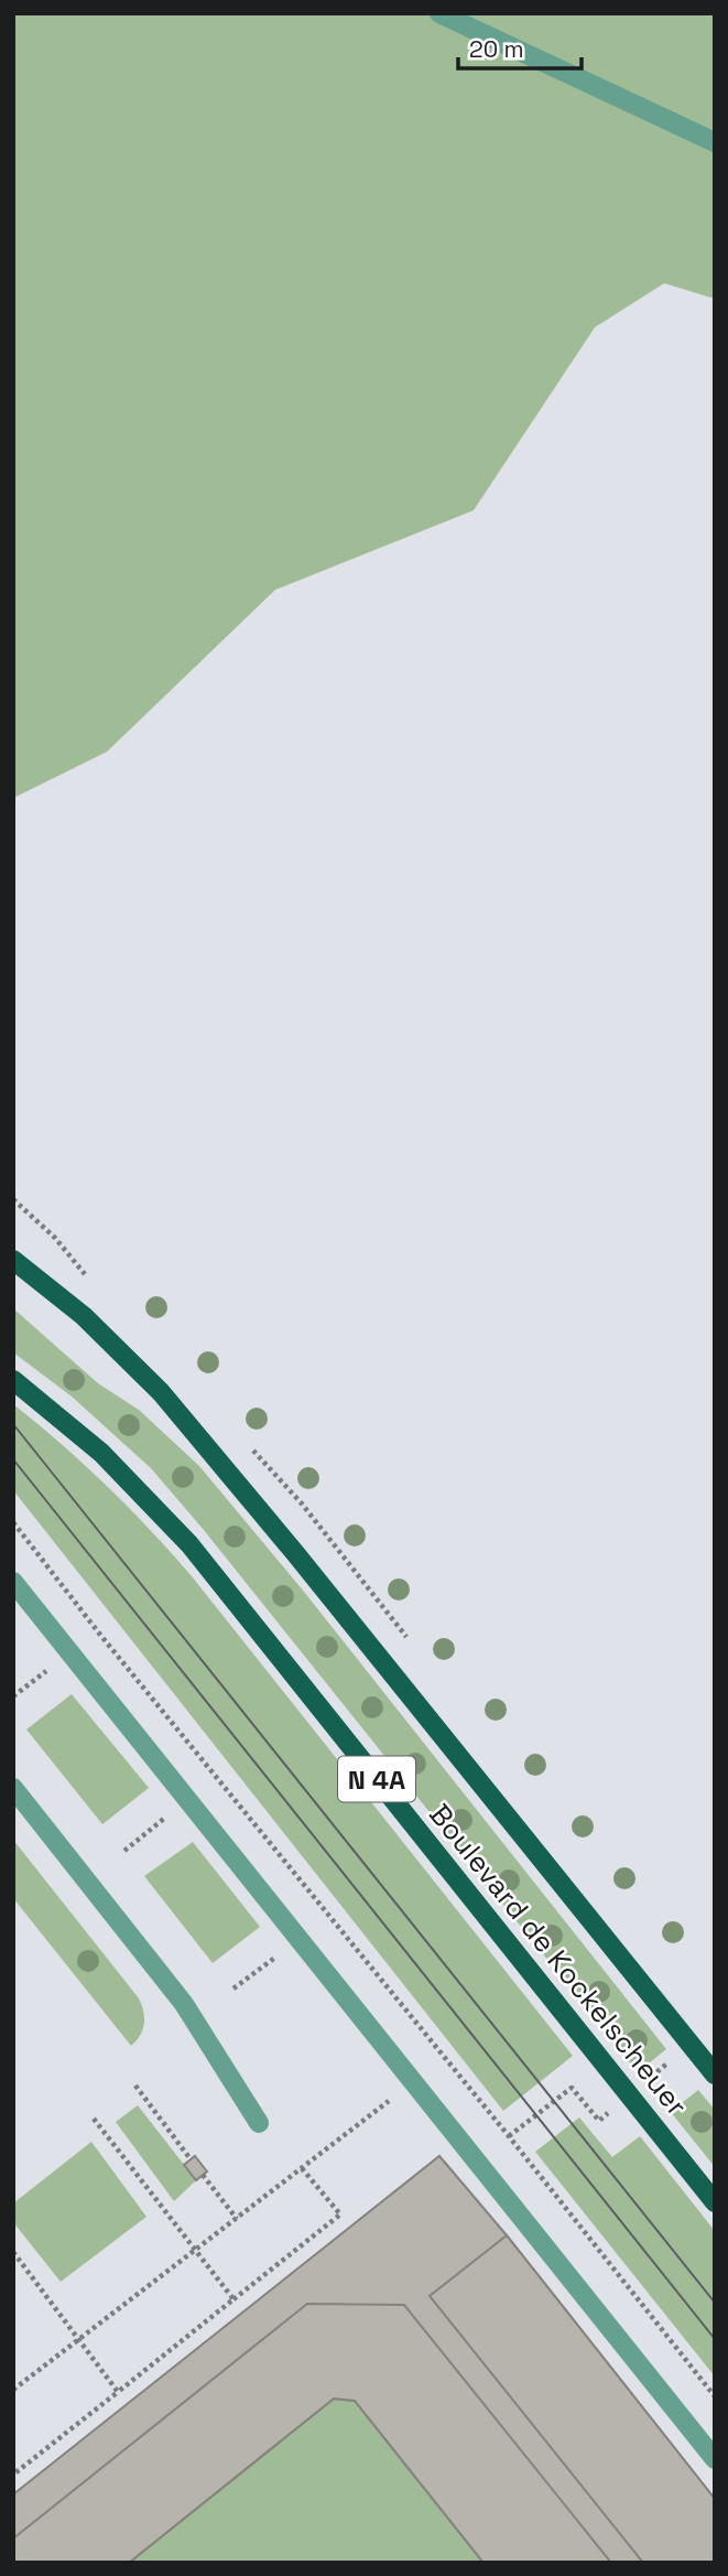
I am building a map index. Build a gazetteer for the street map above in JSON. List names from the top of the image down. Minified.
{"streets":{"main road":["N 4A","Boulevard de Kockelscheuer"]},"scale_bar":"20 m"}
